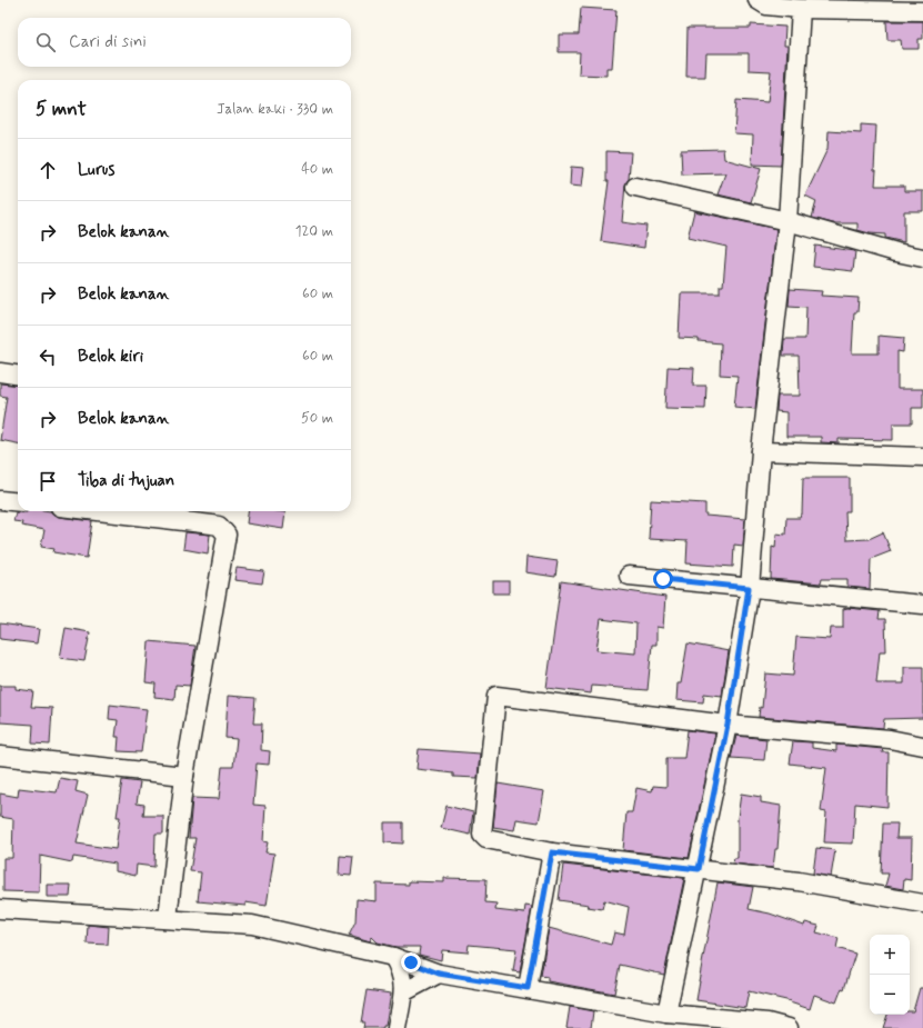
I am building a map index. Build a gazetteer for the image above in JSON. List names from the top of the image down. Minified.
{"page":{"search":"Cari di sini","heading":["5 mnt","Jalan kaki · 330 m"],"list":[["Lurus","40 m"],["Belok kanan","120 m"],["Belok kanan","60 m"],["Belok kiri","60 m"],["Belok kanan","50 m"],"Tiba di tujuan"],"map_buttons":["+","−"]}}
